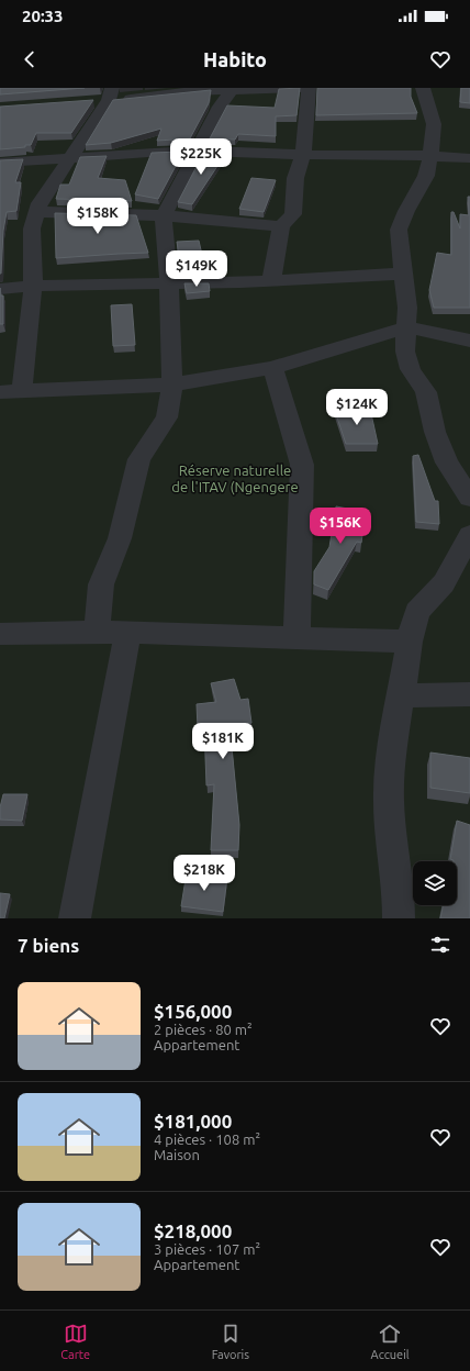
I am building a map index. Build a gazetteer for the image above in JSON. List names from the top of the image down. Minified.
{"parks":["Réserve naturelle de l'ITAV (Ngengere"],"page":{"status":"20:33","header":"Habito","price":["$225K","$158K","$149K","$124K","$156K","$181K","$218K"],"heading":"7 biens","list":[{"name":"$156,000","note":"2 pièces · 80 m² · Appartement"},{"name":"$181,000","note":"4 pièces · 108 m² · Maison"},{"name":"$218,000","note":"3 pièces · 107 m² · Appartement"}],"tabs":["Carte","Favoris","Accueil"]}}
